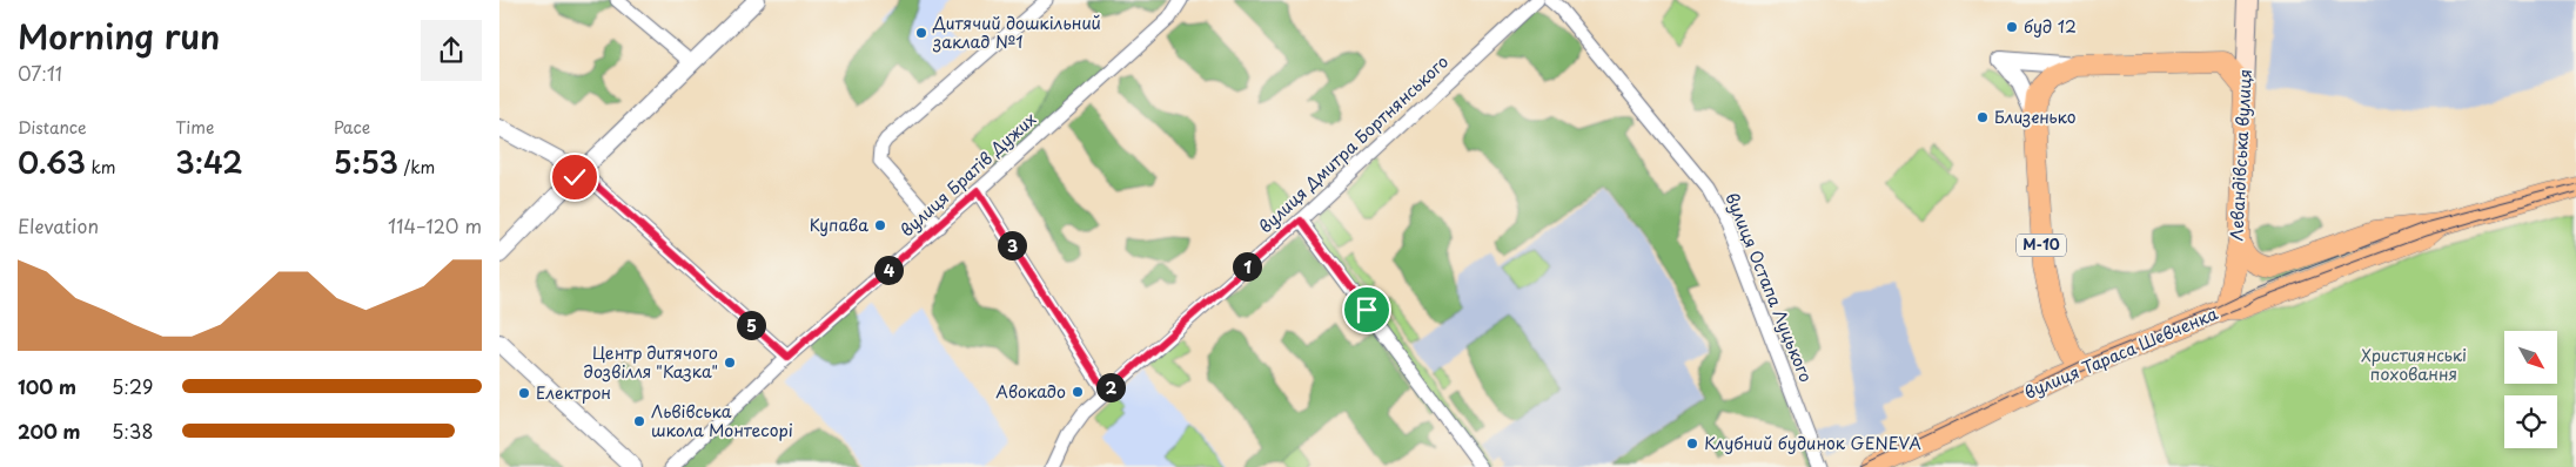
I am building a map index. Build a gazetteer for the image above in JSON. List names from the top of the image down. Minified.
{"streets":{"main road":["Левандівська вулиця","М-10","вулиця Тараса Шевченка"],"street":["вулиця Дмитра Бортнянського","вулиця Братів Дужих","вулиця Остапа Луцького"]},"crossings":[["Левандівська вулиця","вулиця Тараса Шевченка"],["М-10","вулиця Тараса Шевченка"]],"parks":["Християнські поховання"],"places":["буд 12","Дитячий дошкільний заклад №1","Близенько","Купава","Центр дитячого дозвілля \"Казка\"","Авокадо","Електрон","Львівська школа Монтесорі","Клубний будинок GENEVA"],"north":"bottom right","page":{"heading":["Morning run","07:11"],"stats":[["Distance","0.63 km"],["Time","3:42"],["Pace","5:53 /km"]],"chart":["Elevation","114–120 m"],"pins":["3","1","4","5","2"],"list":[{"name":"100 m","note":"5:29"},{"name":"200 m","note":"5:38"}]}}
